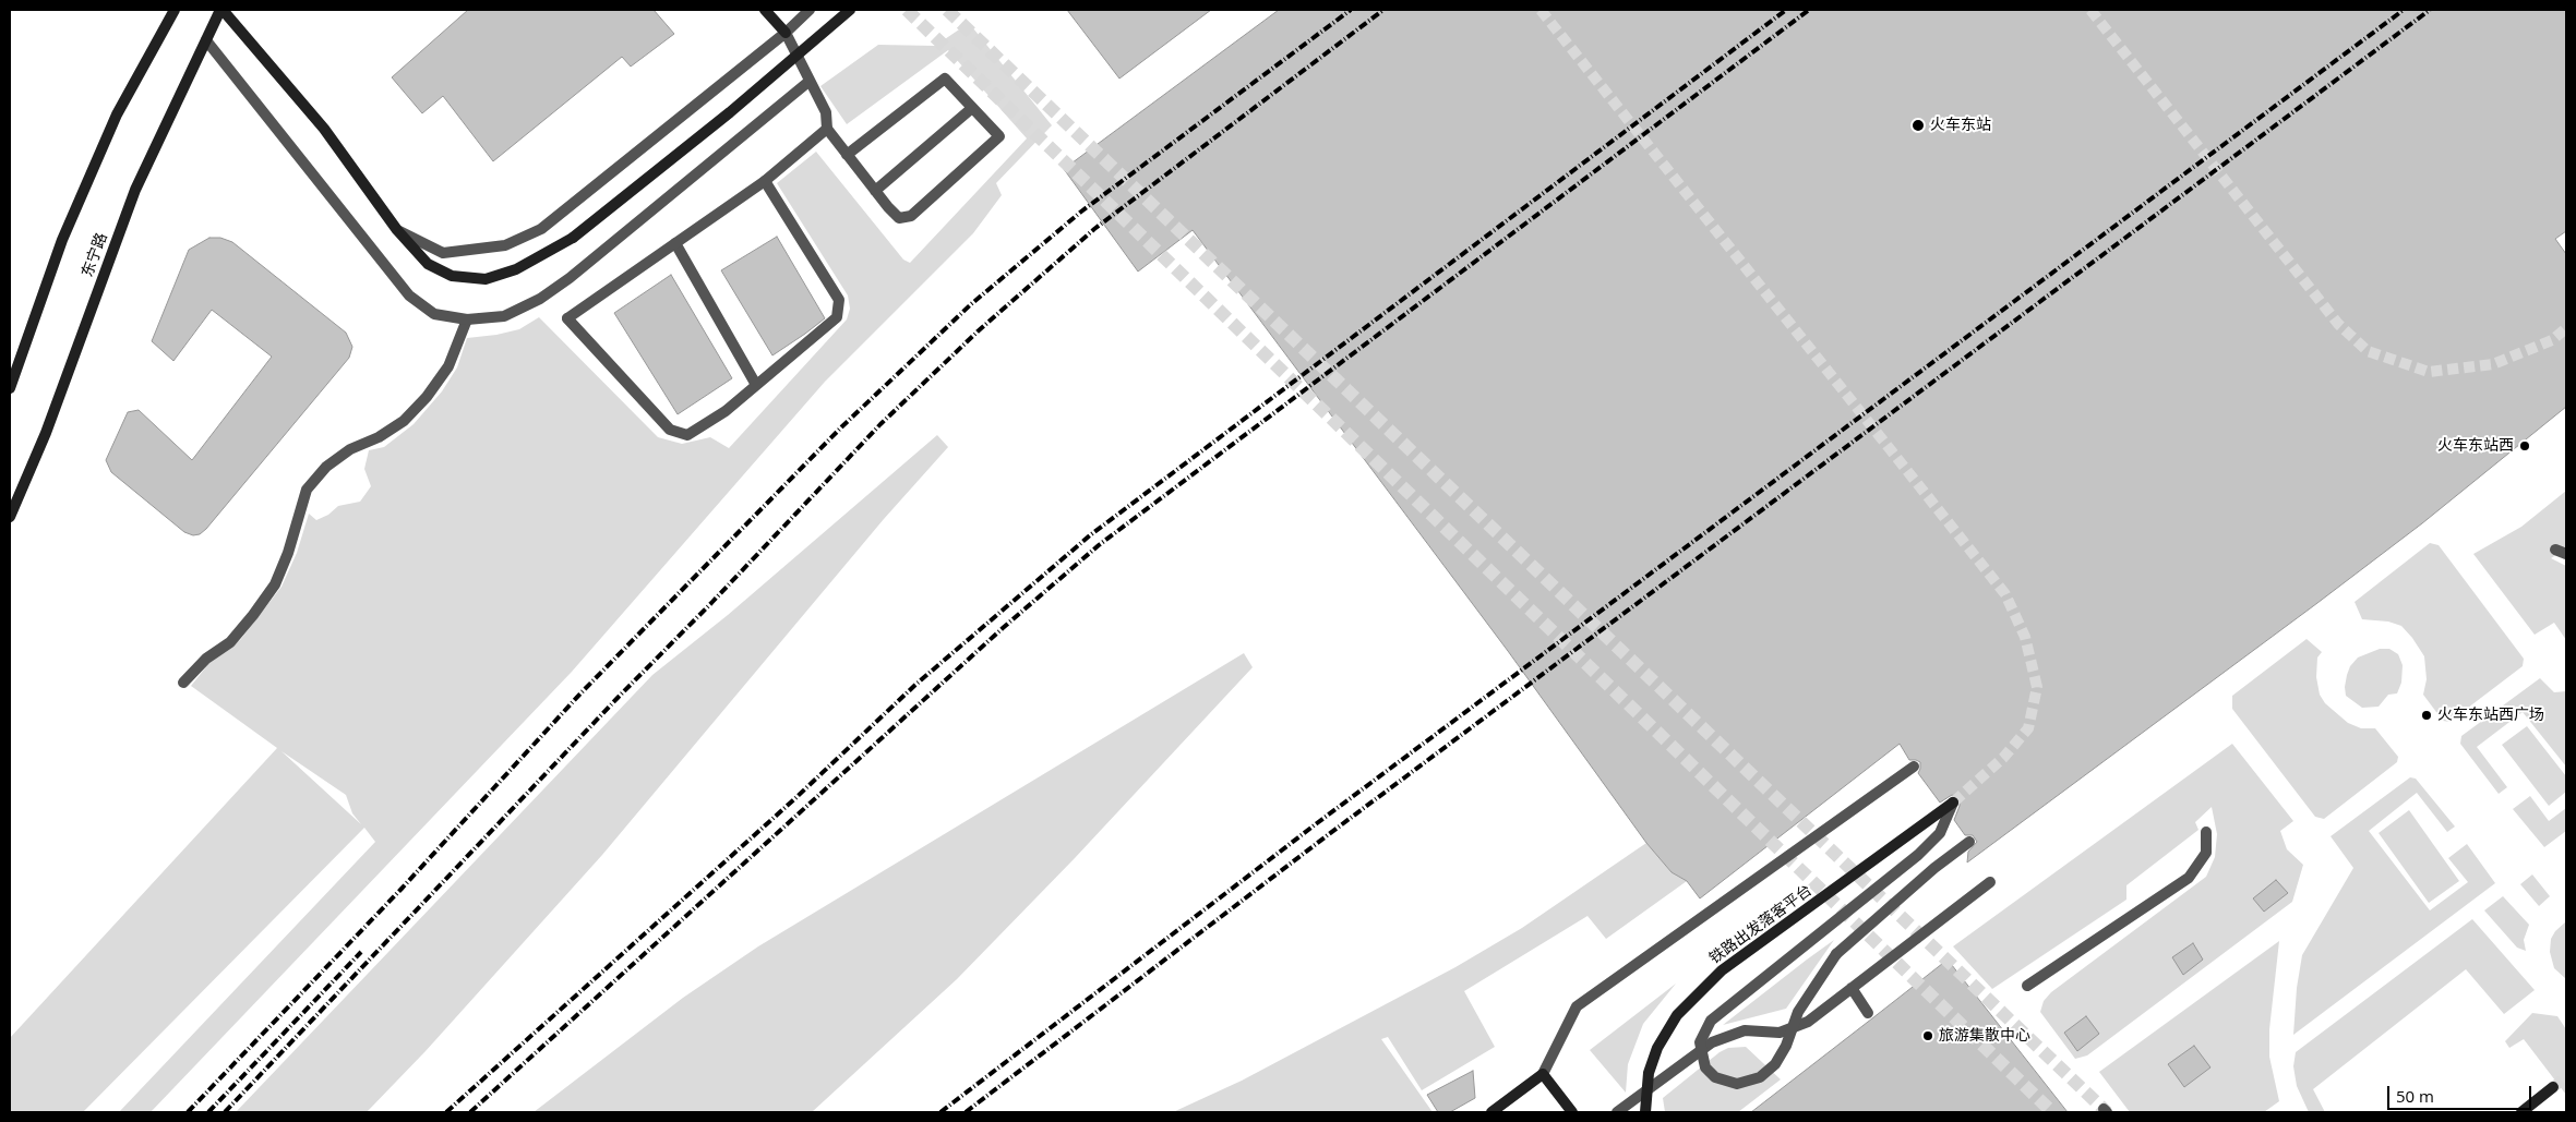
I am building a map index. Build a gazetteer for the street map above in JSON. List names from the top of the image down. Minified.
{"streets":{"main road":["东宁路","铁路出发落客平台"]},"places":["火车东站","火车东站西","火车东站西广场","旅游集散中心"],"scale_bar":"50 m"}
